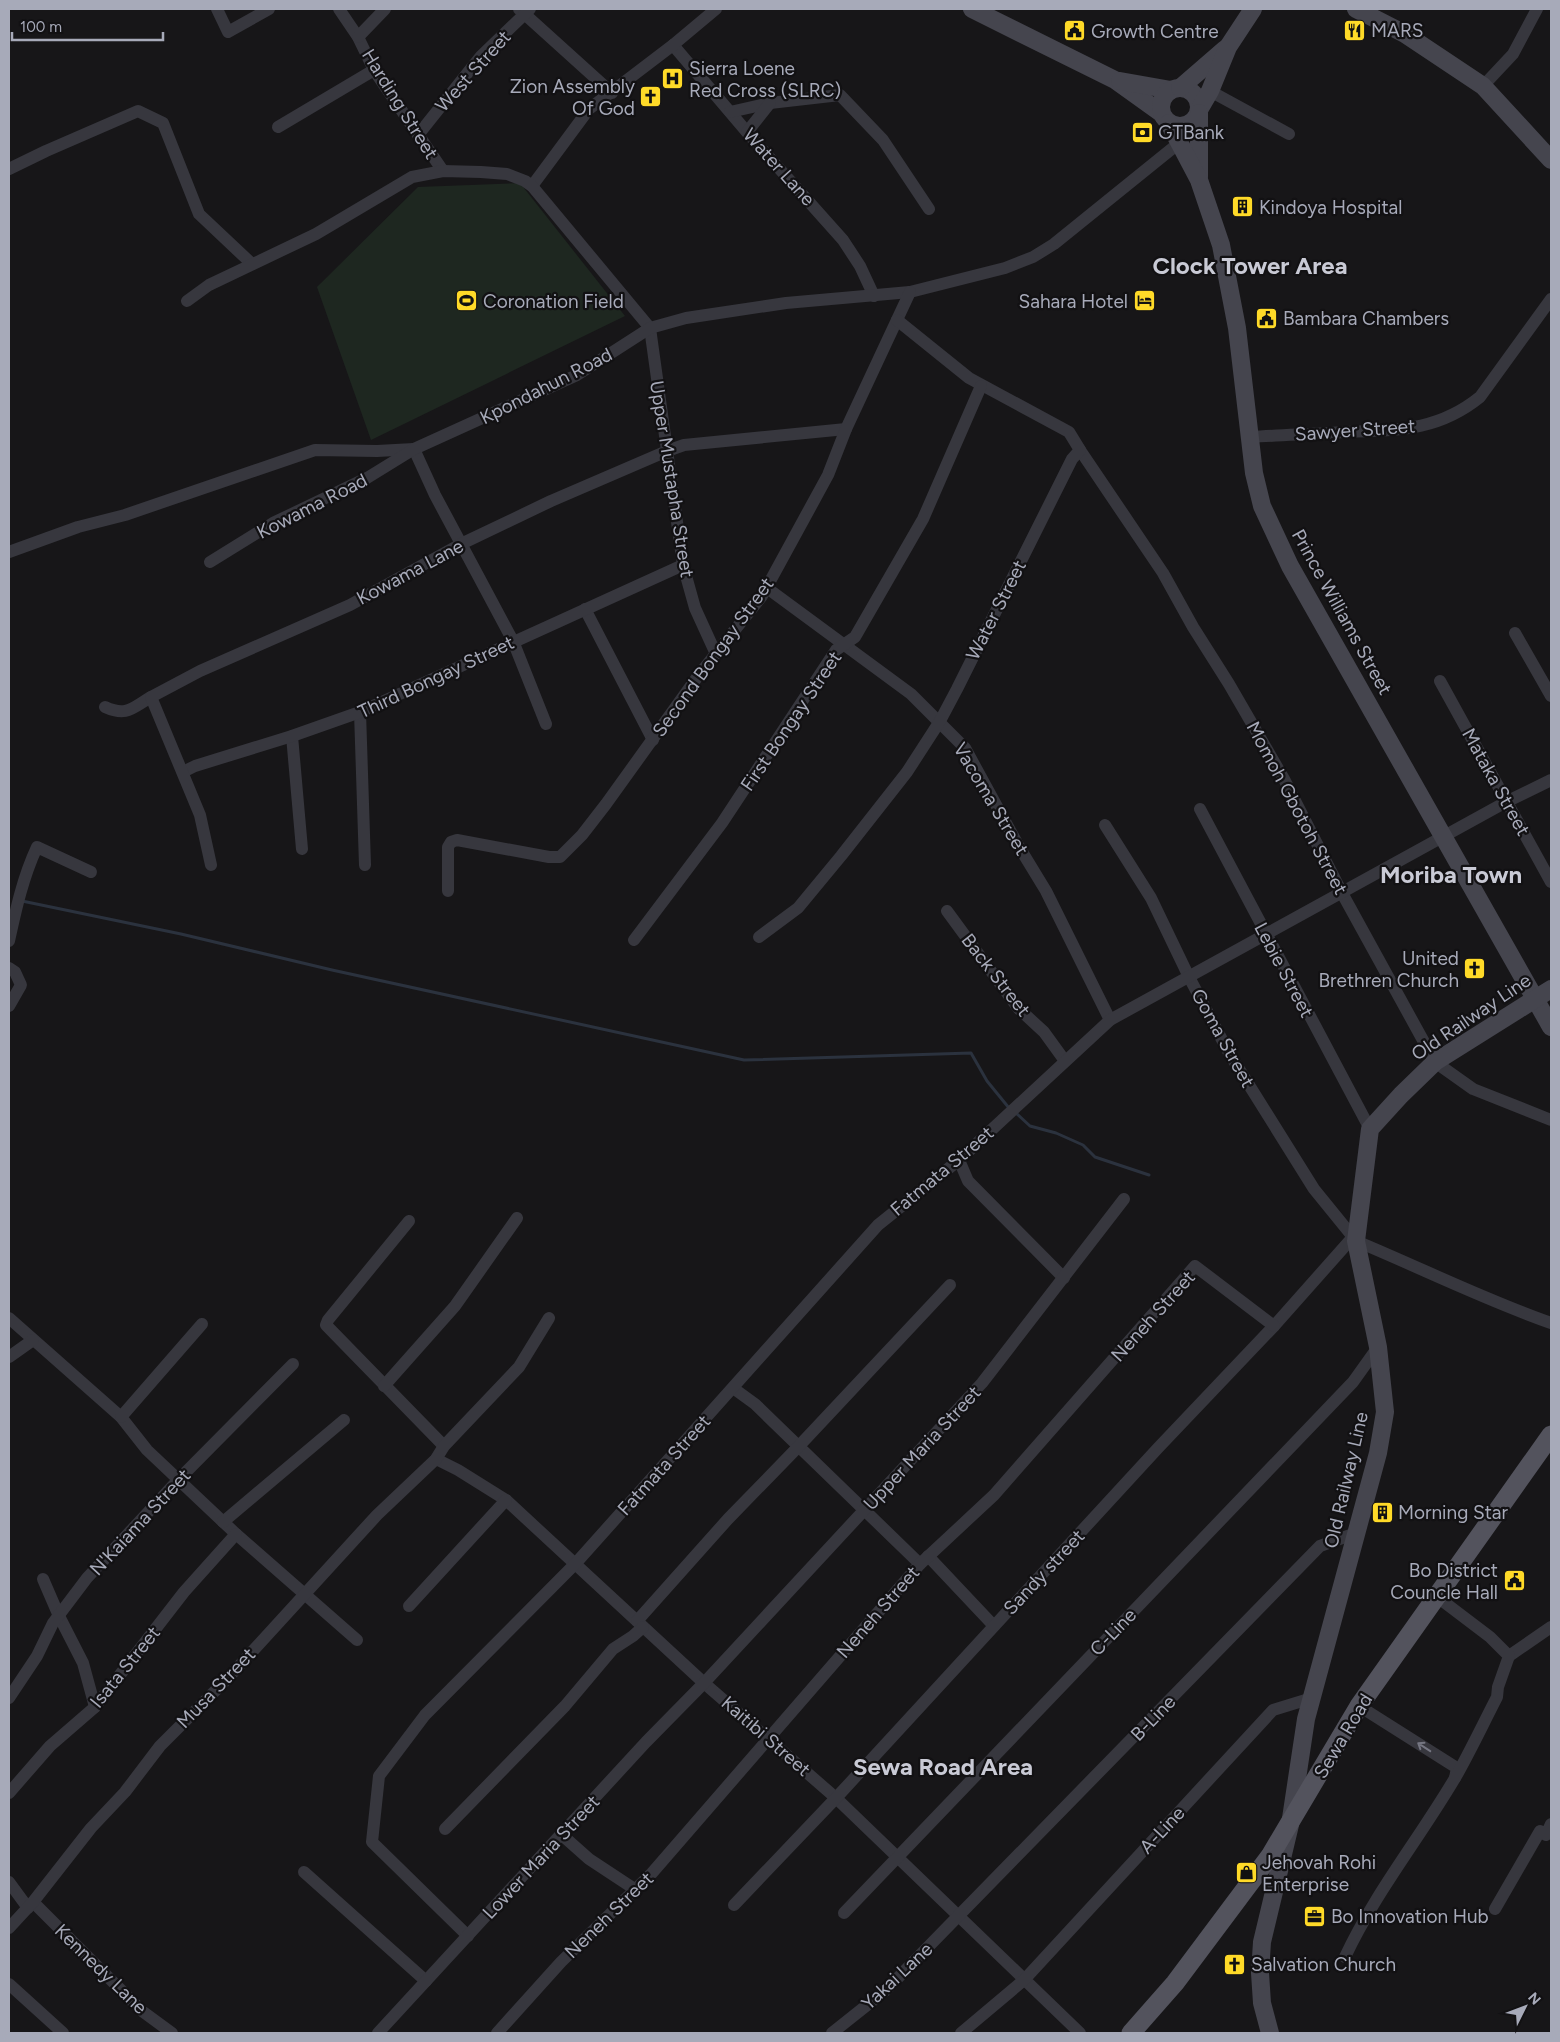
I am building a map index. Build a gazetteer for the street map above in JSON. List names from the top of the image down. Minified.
{"streets":{"main road":["Sewa Road"],"street":["West Street","Harding Street","Water Lane","Kpondahun Road","Sawyer Street","Upper Mustapha Street","Kowama Road","Kowama Lane","Water Street","Prince Williams Street","Second Bongay Street","Third Bongay Street","First Bongay Street","Mataka Street","Vacoma Street","Momoh Gbotoh Street","Lebie Street","Back Street","Old Railway Line","Goma Street","Fatmata Street","Neneh Street","Upper Maria Street","N'Kaiama Street","Sandy street","C-Line","Isata Street","Musa Street","B-Line","Kaitibi Street","A-Line","Lower Maria Street","Kennedy Lane","Yakai Lane"]},"crossings":[["West Street","Harding Street"],["Water Lane","Kpondahun Road"],["Kpondahun Road","Upper Mustapha Street"],["Kpondahun Road","Kowama Road"],["Kpondahun Road","Second Bongay Street"],["Sawyer Street","Prince Williams Street"],["Upper Mustapha Street","Kowama Lane"],["Upper Mustapha Street","Second Bongay Street"],["Upper Mustapha Street","Third Bongay Street"],["Kowama Lane","Second Bongay Street"],["Water Street","Vacoma Street"],["Water Street","Momoh Gbotoh Street"],["Prince Williams Street","Old Railway Line"],["Prince Williams Street","Fatmata Street"],["Second Bongay Street","Vacoma Street"],["First Bongay Street","Vacoma Street"],["Mataka Street","Fatmata Street"],["Vacoma Street","Fatmata Street"],["Momoh Gbotoh Street","Old Railway Line"],["Momoh Gbotoh Street","Fatmata Street"],["Lebie Street","Old Railway Line"],["Lebie Street","Fatmata Street"],["Back Street","Fatmata Street"],["Old Railway Line","Goma Street"],["Old Railway Line","Sandy street"],["Old Railway Line","C-Line"],["Old Railway Line","B-Line"],["Old Railway Line","Sewa Road"],["Old Railway Line","A-Line"],["Goma Street","Fatmata Street"],["Goma Street","Sandy street"],["Fatmata Street","Kaitibi Street"],["Fatmata Street","Lower Maria Street"],["Neneh Street","Sandy street"],["Neneh Street","Kaitibi Street"],["Upper Maria Street","Kaitibi Street"],["Upper Maria Street","Lower Maria Street"],["Sandy street","Kaitibi Street"],["C-Line","Kaitibi Street"],["Musa Street","Kaitibi Street"],["Musa Street","Kennedy Lane"],["B-Line","Kaitibi Street"],["B-Line","Yakai Lane"],["Kaitibi Street","A-Line"],["Kaitibi Street","Lower Maria Street"],["Kaitibi Street","Yakai Lane"]],"districts":["Clock Tower Area","Moriba Town","Sewa Road Area"],"places":{"restaurant":["MARS"],"public building":["Growth Centre","Bambara Chambers","Bo District Councle Hall"],"hospital":["Sierra Loene Red Cross (SLRC)"],"church":["Zion Assembly Of God","United Brethren Church","Salvation Church"],"bank":["GTBank"],"building":["Kindoya Hospital","Morning Star"],"sports":["Coronation Field"],"hotel":["Sahara Hotel"],"shop":["Jehovah Rohi Enterprise"],"office":["Bo Innovation Hub"]},"scale_bar":"100 m","north":"top right"}
